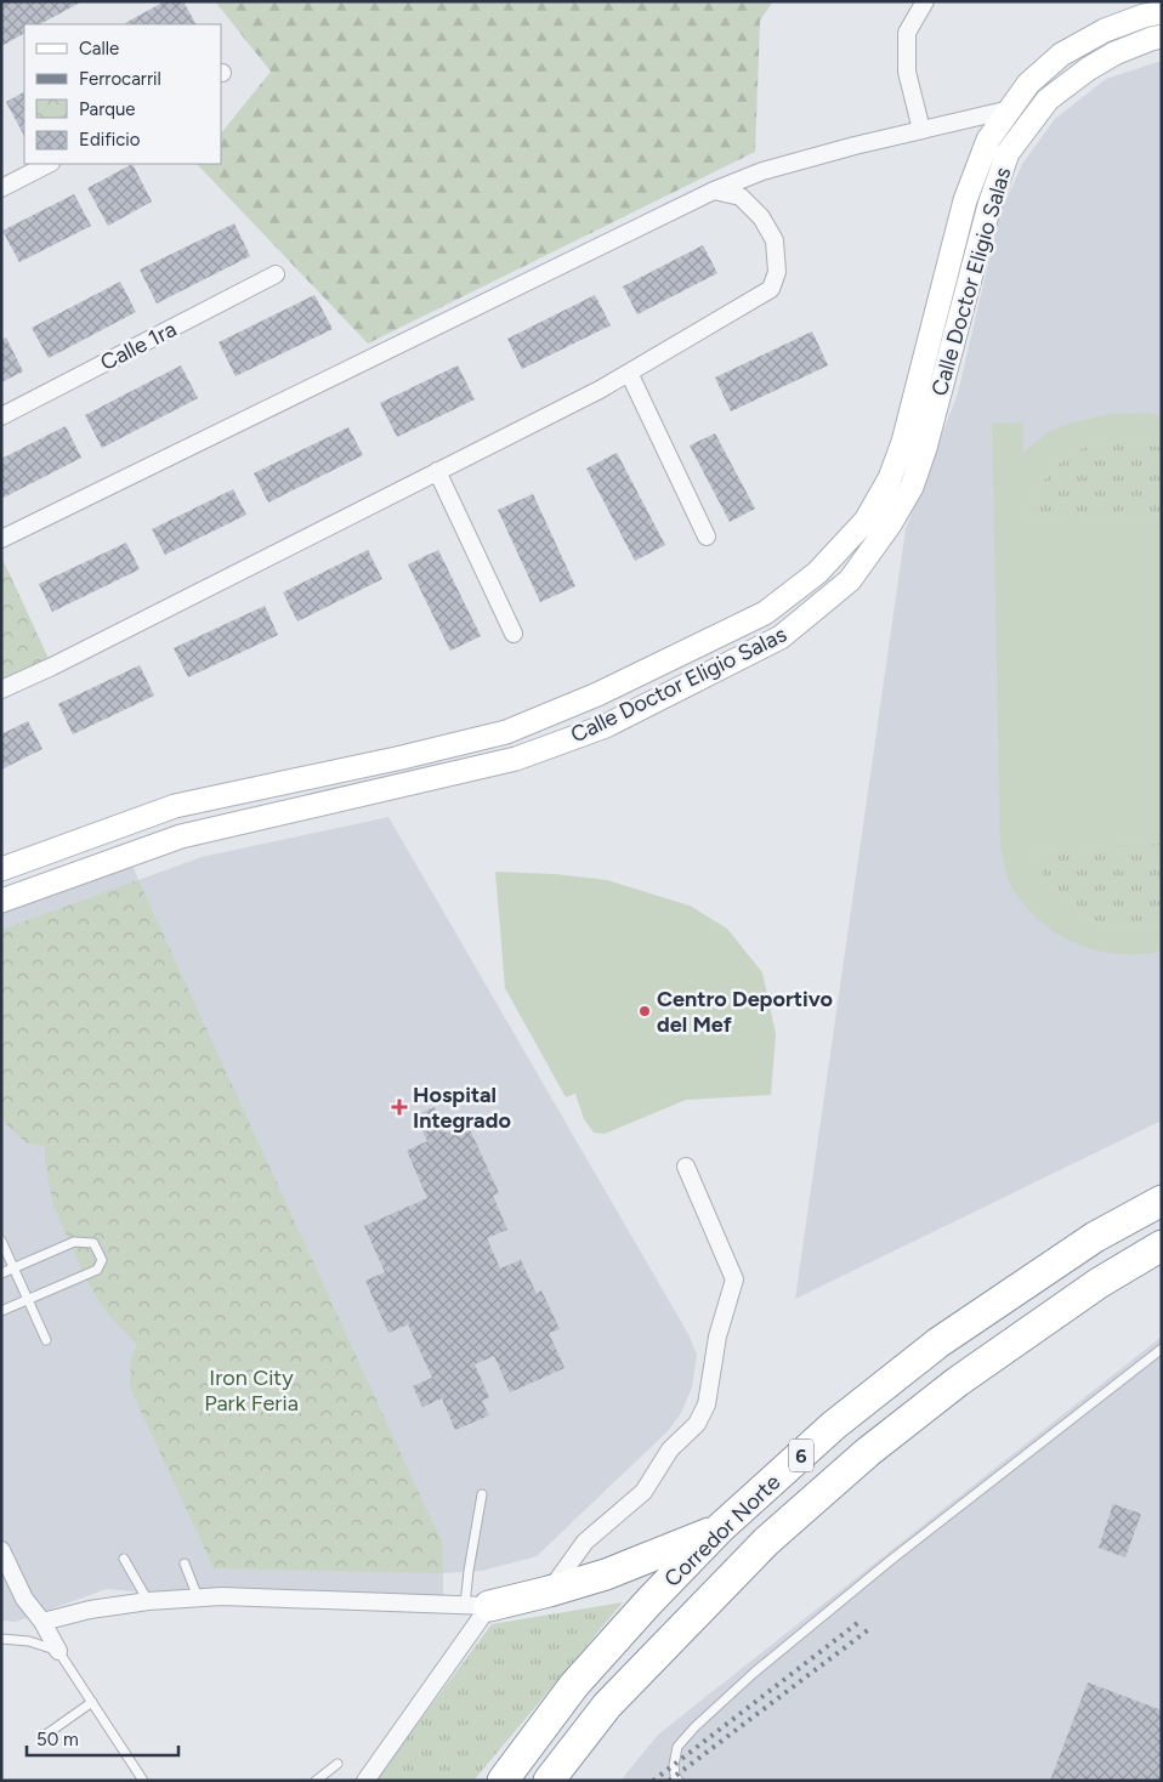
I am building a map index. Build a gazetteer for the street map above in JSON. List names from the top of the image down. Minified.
{"streets":{"highway":["6","Corredor Norte"],"street":["Calle Doctor Eligio Salas","Calle 1ra"]},"parks":["Iron City Park Feria"],"places":{"other":["Centro Deportivo del Mef"],"health":["Hospital Integrado"]},"legend":["Calle","Ferrocarril","Parque","Edificio"],"scale_bar":"50 m"}
